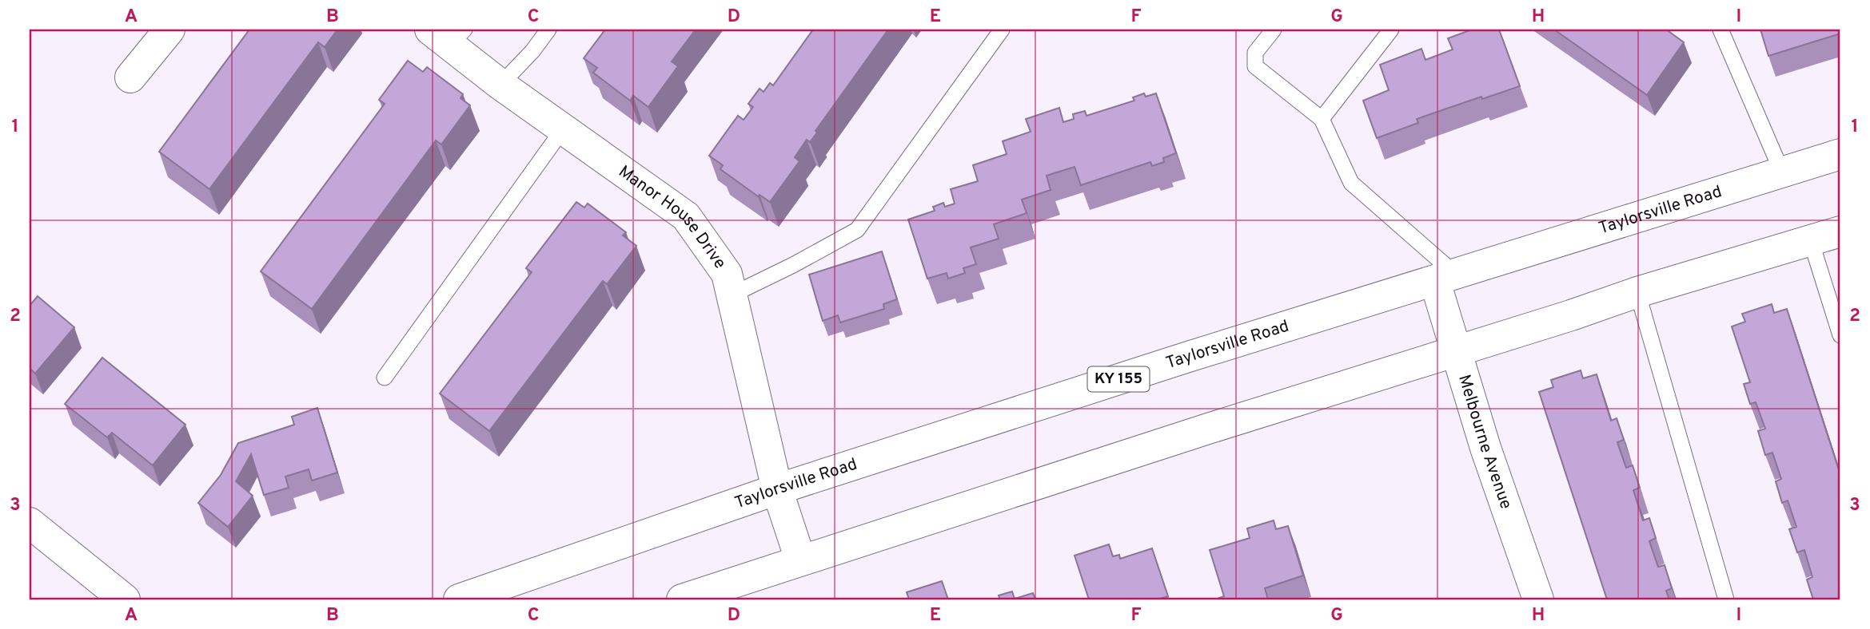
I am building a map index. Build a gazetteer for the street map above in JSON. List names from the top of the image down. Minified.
{"streets":{"main road":["Taylorsville Road","Manor House Drive","KY 155","Melbourne Avenue"]},"crossings":[["Taylorsville Road","Manor House Drive"],["Taylorsville Road","Melbourne Avenue"]],"grid":{"columns":["A","B","C","D","E","F","G","H","I"],"rows":["1","2","3"]}}
